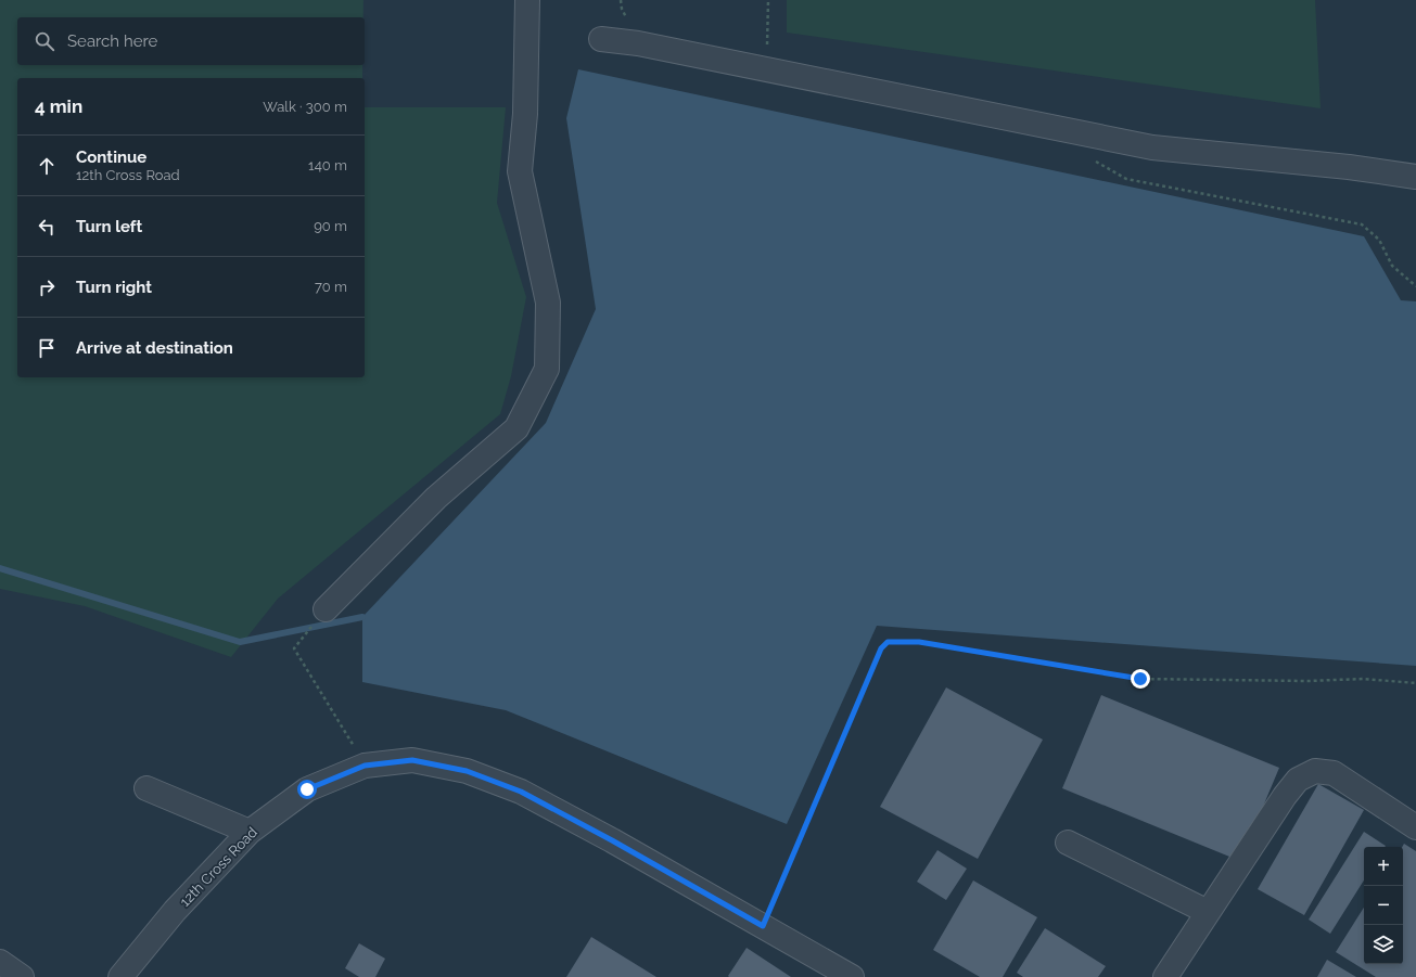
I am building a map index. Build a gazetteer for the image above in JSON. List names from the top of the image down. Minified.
{"streets":{"street":["12th Cross Road"]},"page":{"search":"Search here","heading":["4 min","Walk · 300 m"],"list":[["Continue","12th Cross Road","140 m"],["Turn left","90 m"],["Turn right","70 m"],"Arrive at destination"],"map_buttons":["+","−"]}}
